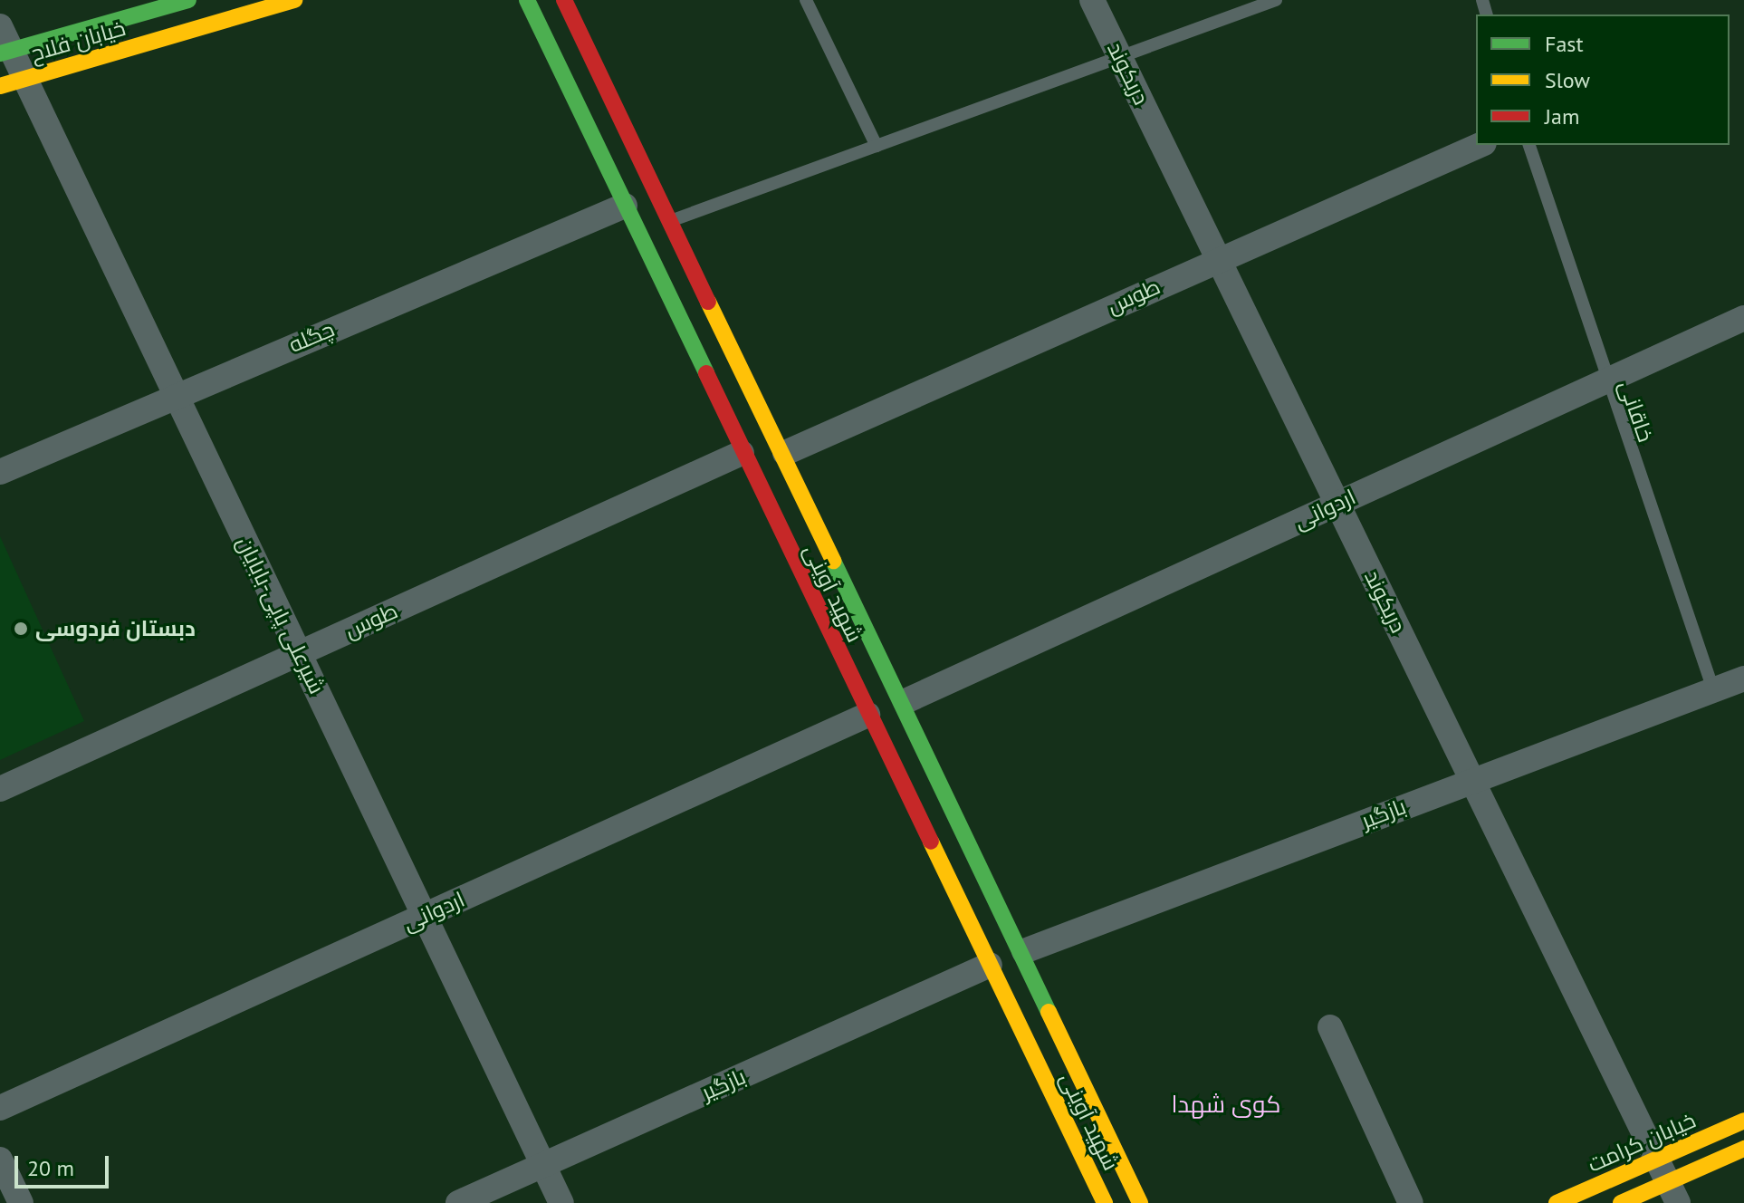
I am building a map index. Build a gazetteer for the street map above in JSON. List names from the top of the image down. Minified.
{"streets":{"street":["خیابان فلاح","دریکوند","طوس","چگله","اردوانی","شهید آوینی","شیرعلی پاپی-بابایان","بازگیر","خیابان کرامت"],"lane":["خاقانی"]},"crossings":[["خیابان فلاح","شیرعلی پاپی-بابایان"],["دریکوند","طوس"],["دریکوند","اردوانی"],["دریکوند","بازگیر"],["دریکوند","خیابان کرامت"],["طوس","شهید آوینی"],["طوس","شیرعلی پاپی-بابایان"],["چگله","شهید آوینی"],["چگله","شیرعلی پاپی-بابایان"],["خاقانی","اردوانی"],["خاقانی","بازگیر"],["اردوانی","شهید آوینی"],["اردوانی","شیرعلی پاپی-بابایان"],["شهید آوینی","بازگیر"],["شیرعلی پاپی-بابایان","بازگیر"]],"districts":["کوی شهدا"],"places":["دبستان فردوسی"],"legend":["Fast","Slow","Jam"],"scale_bar":"20 m"}
